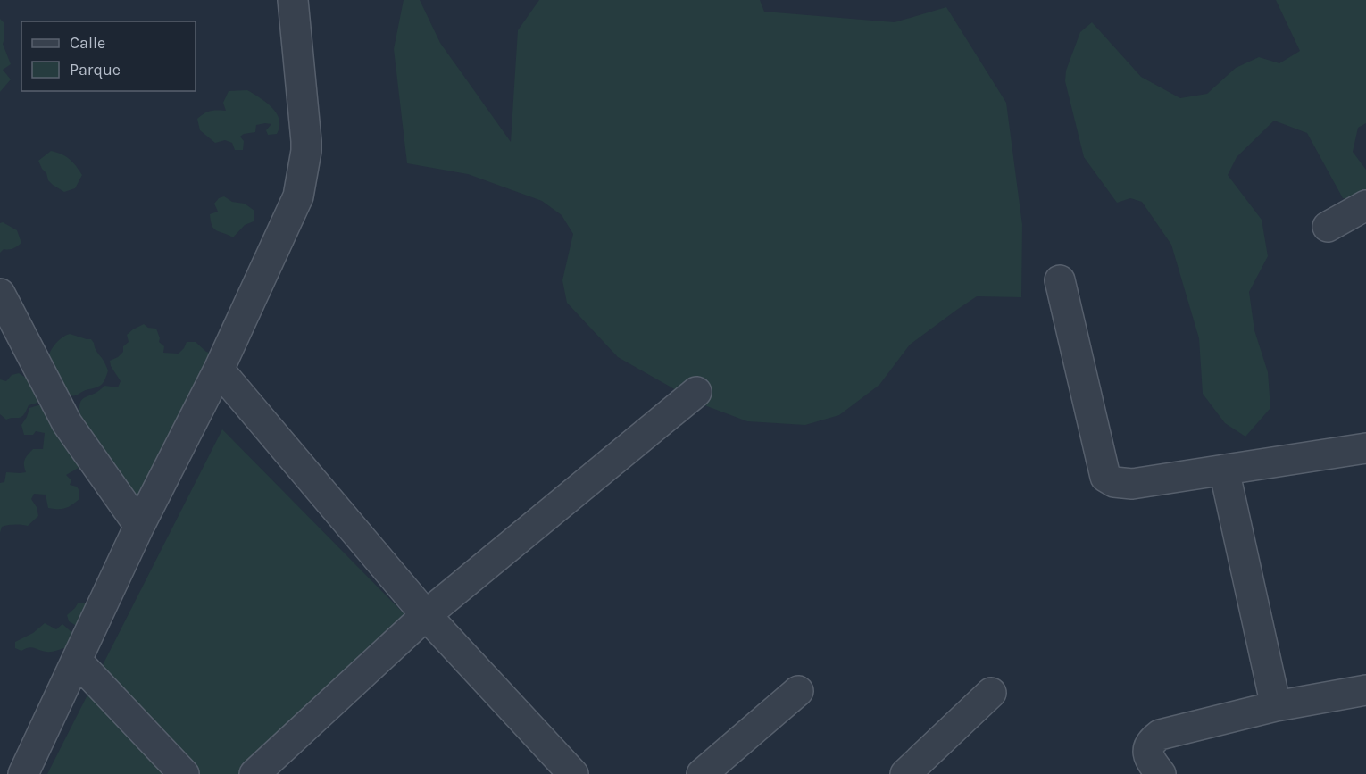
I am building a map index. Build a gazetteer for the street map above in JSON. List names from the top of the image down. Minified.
{"legend":["Calle","Parque"]}
